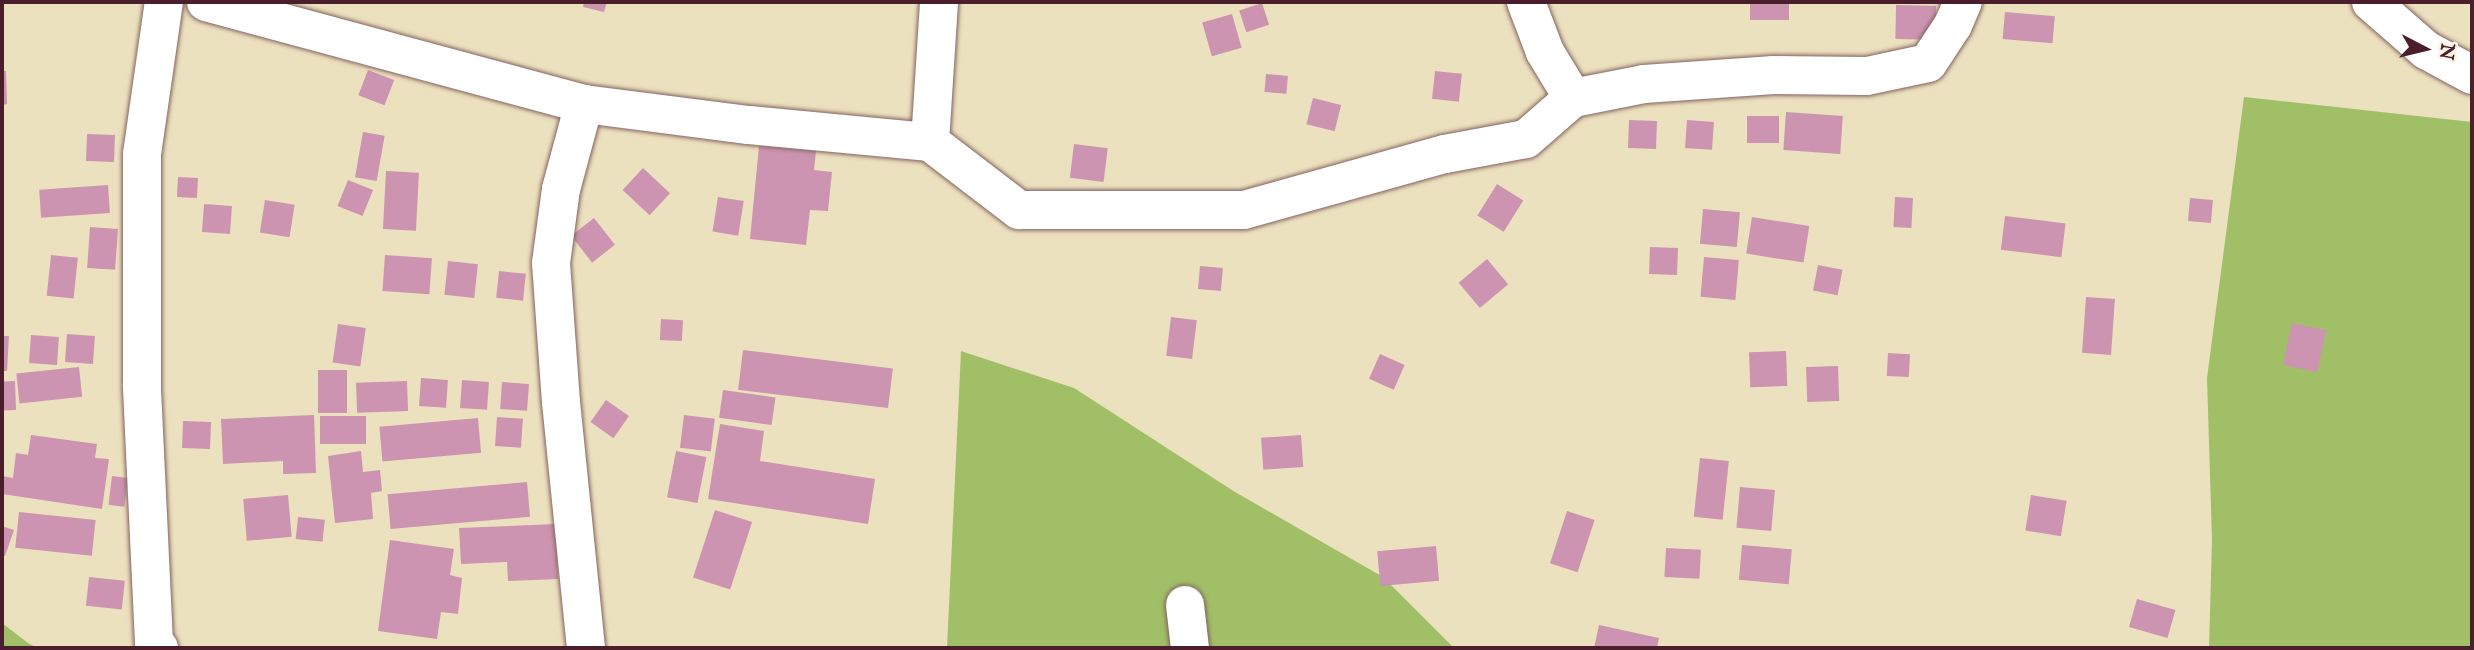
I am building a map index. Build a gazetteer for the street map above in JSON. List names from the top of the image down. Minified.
{"north":"right"}
